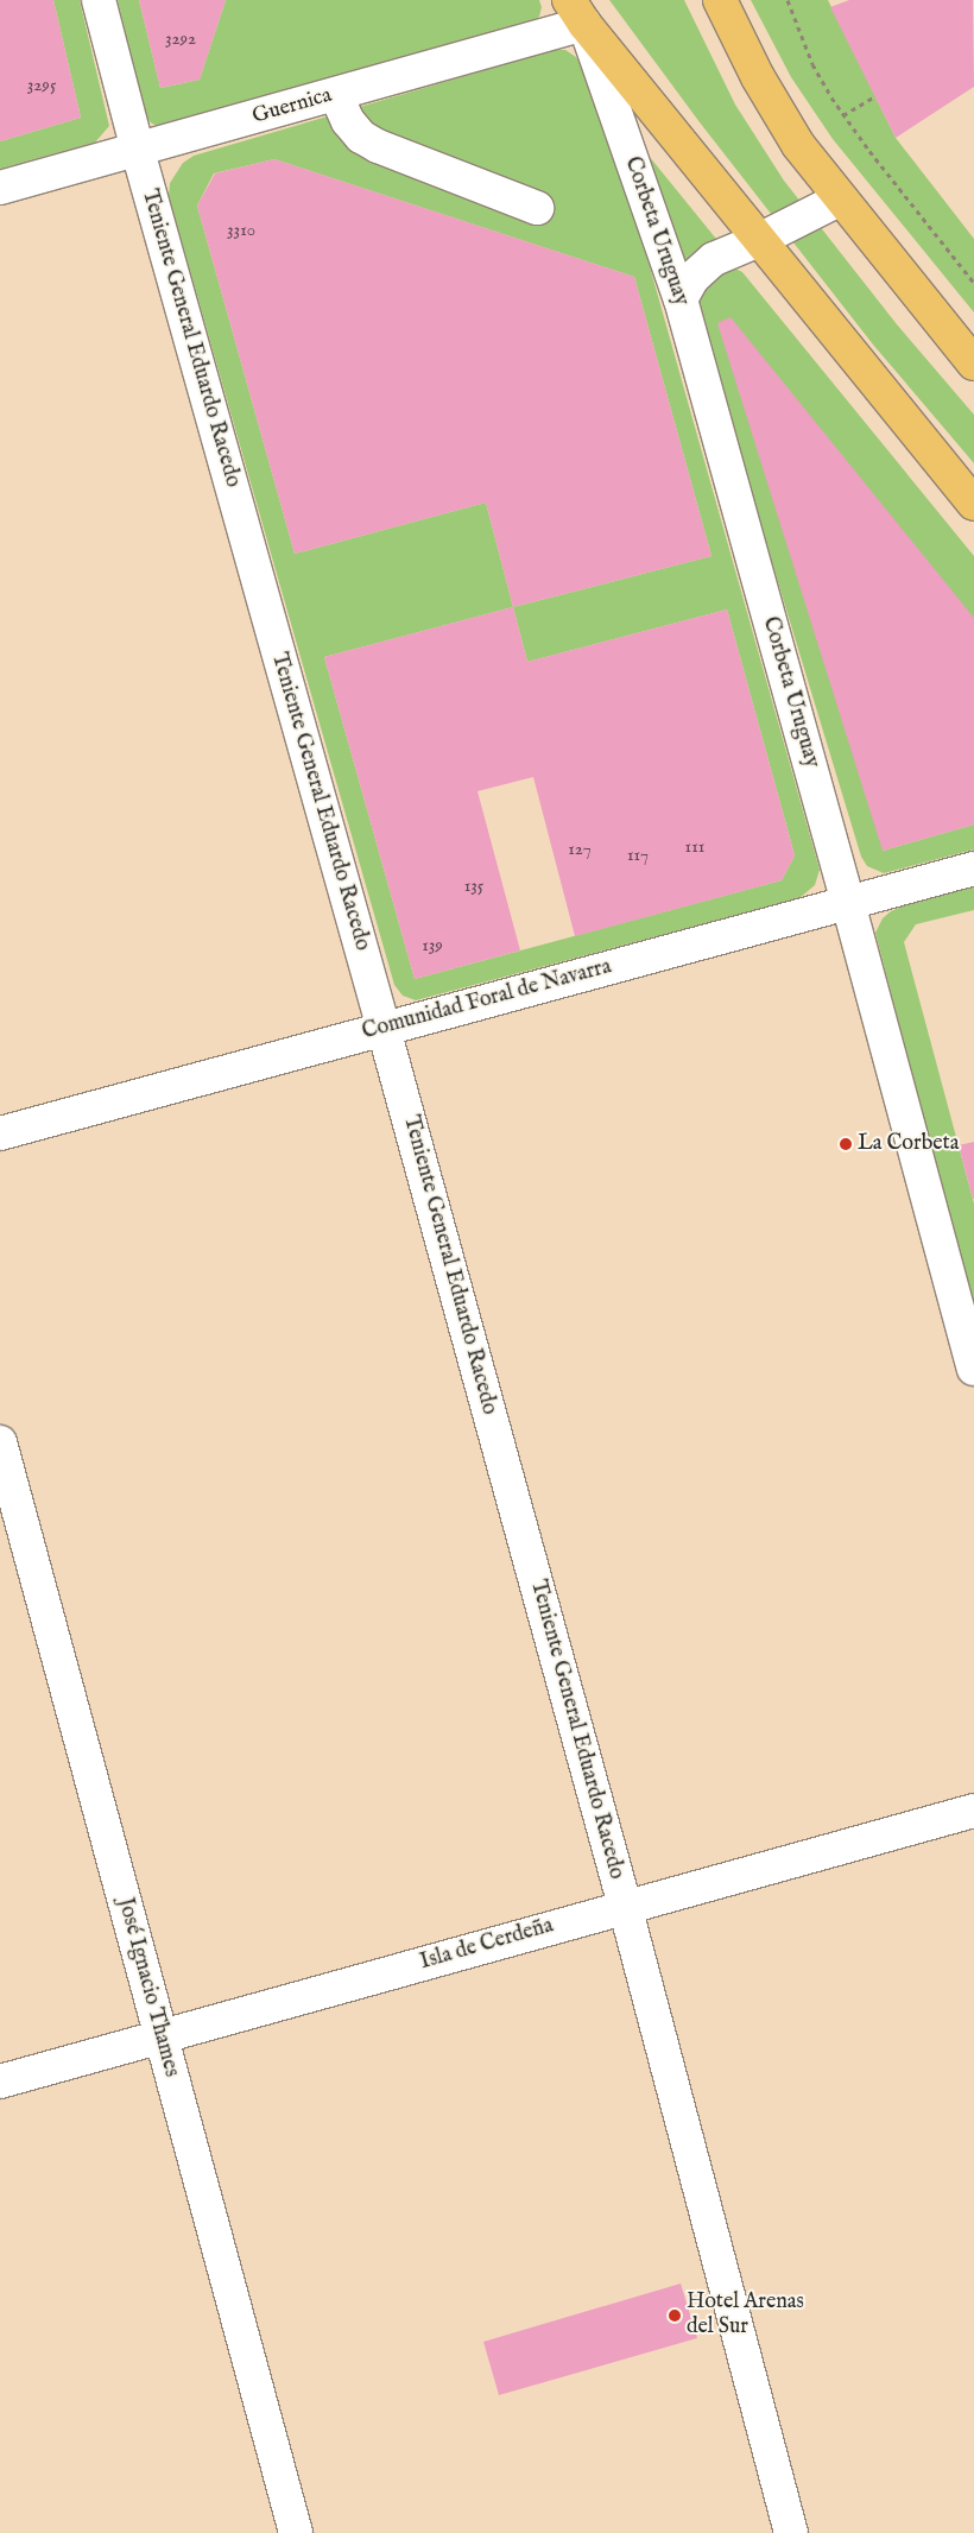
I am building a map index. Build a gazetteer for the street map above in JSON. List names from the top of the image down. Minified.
{"streets":{"street":["Guernica","Corbeta Uruguay","Teniente General Eduardo Racedo","Comunidad Foral de Navarra","Isla de Cerdeña","José Ignacio Thames"]},"crossings":[["Guernica","Corbeta Uruguay"],["Guernica","Teniente General Eduardo Racedo"],["Corbeta Uruguay","Comunidad Foral de Navarra"],["Teniente General Eduardo Racedo","Comunidad Foral de Navarra"],["Teniente General Eduardo Racedo","Isla de Cerdeña"],["Isla de Cerdeña","José Ignacio Thames"]],"places":["La Corbeta","Hotel Arenas del Sur"],"house_numbers":["3292","3295","3310","111","127","117","135","139"]}
